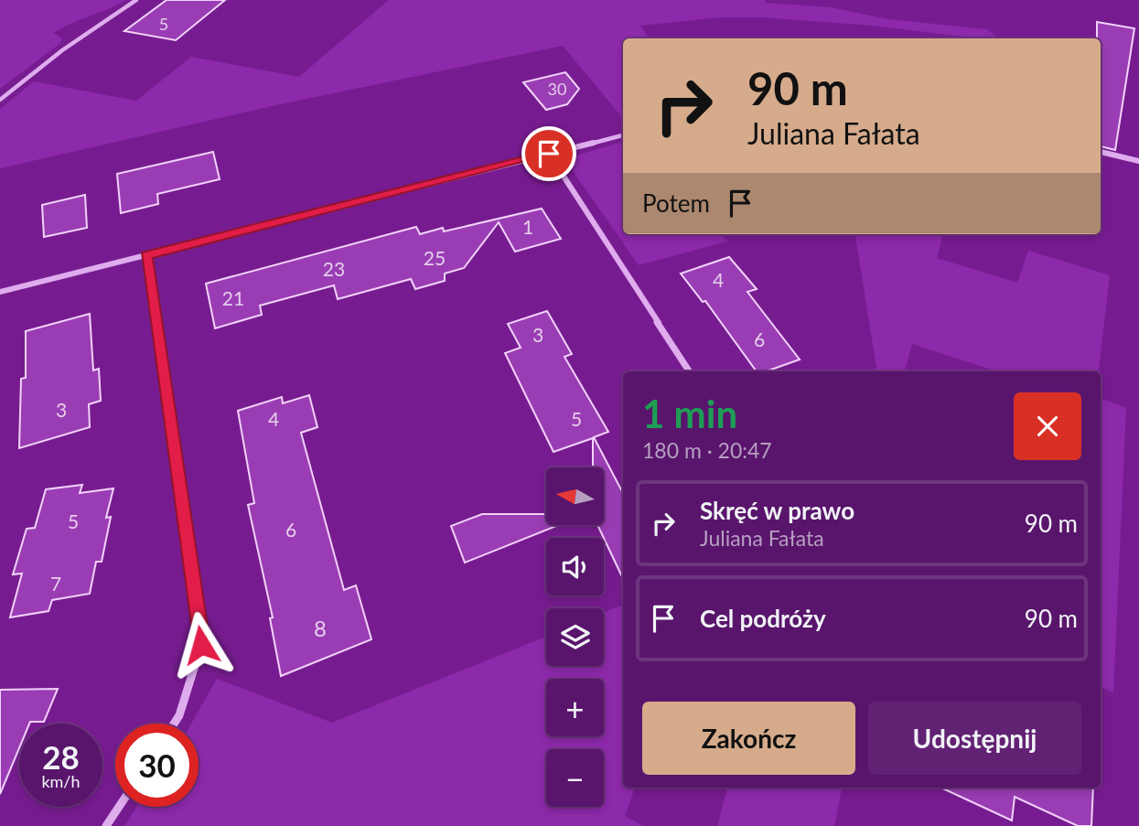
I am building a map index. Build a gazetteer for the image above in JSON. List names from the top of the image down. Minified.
{"house_numbers":["5","30","1","25","23","4","21","3","6","3","4","5","5","6","7","8"],"north":"left","page":{"turn":["90 m","Juliana Fałata"],"then":"Potem","heading":["1 min","180 m · 20:47"],"map_buttons":["+","−"],"list":[{"name":"Skręć w prawo","note":"Juliana Fałata","value":"90 m"},{"name":"Cel podróży","value":"90 m"}],"buttons":["Zakończ","Udostępnij"],"speed":"28 km/h","limit":"30"}}
